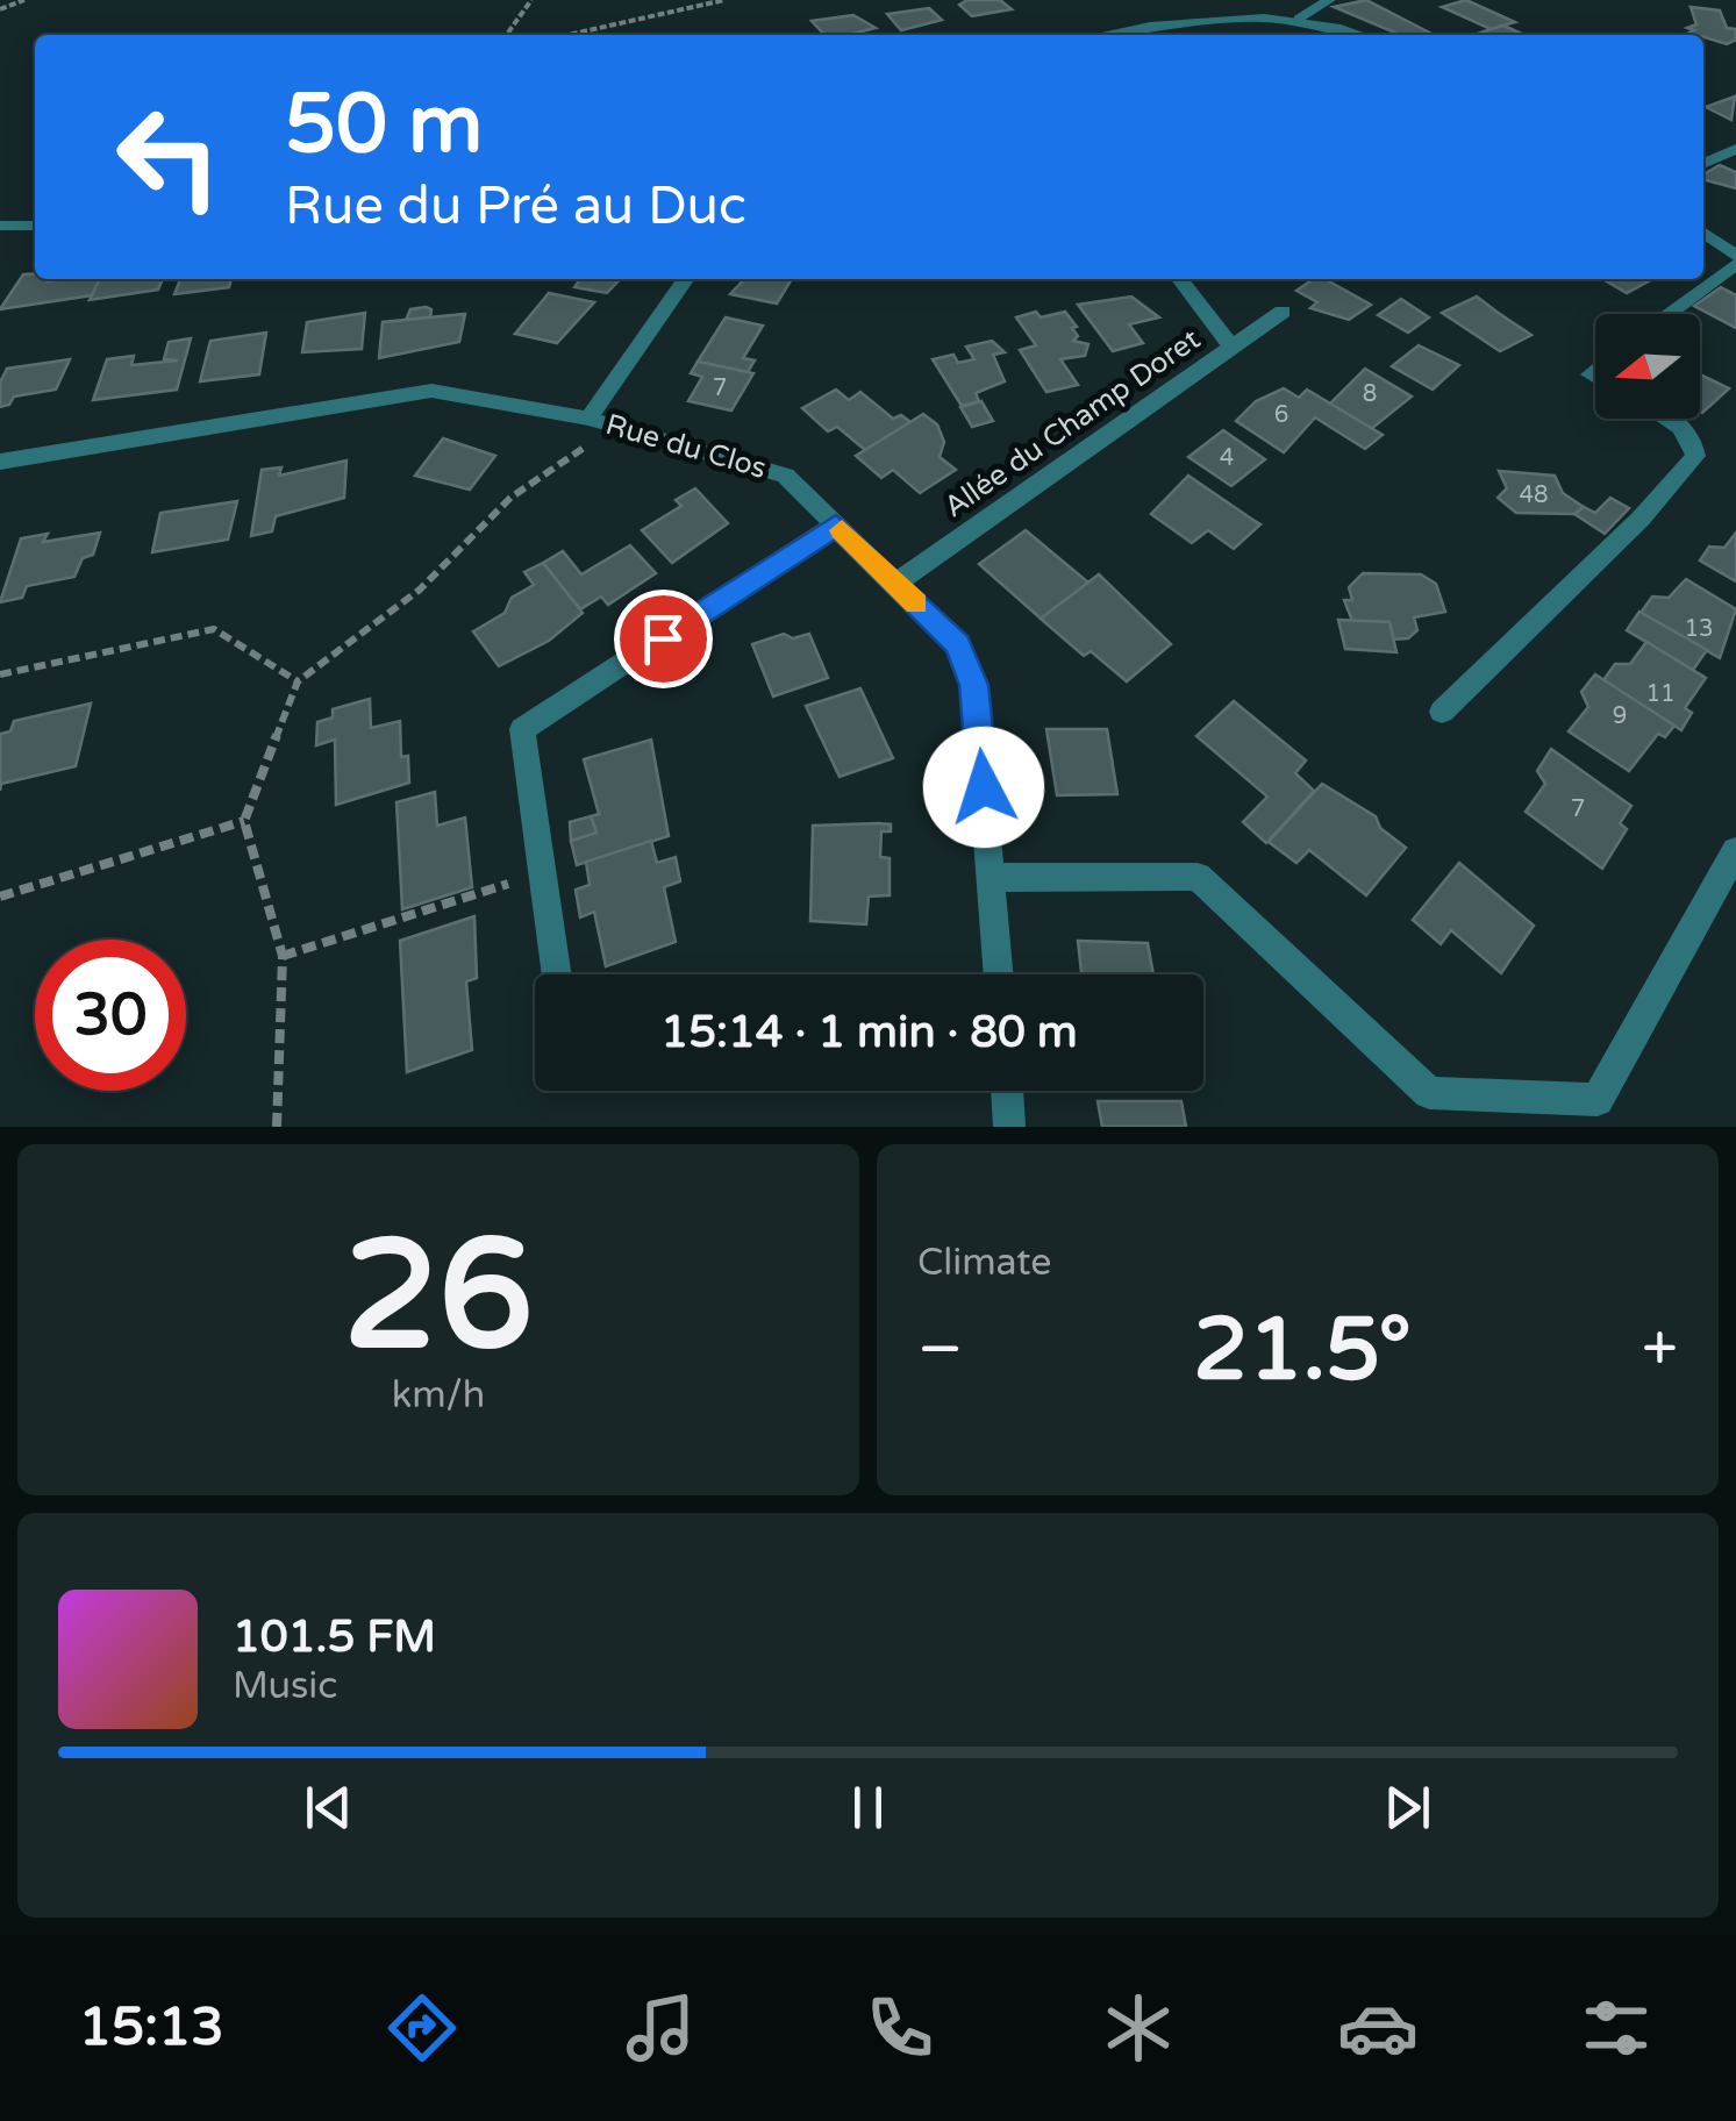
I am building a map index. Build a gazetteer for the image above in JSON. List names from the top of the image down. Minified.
{"streets":{"street":["Allée du Champ Doret","Rue du Clos"]},"crossings":[["Allée du Champ Doret","Rue du Clos"]],"house_numbers":["7","8","6","4","48","13","11","9","7"],"north":"left","page":{"turn":["50 m","Rue du Pré au Duc"],"limit":"30","trip":"15:14 · 1 min · 80 m","tile":[["26","km/h"],"Climate"],"heat":["−","21.5°","+"],"song":["101.5 FM","Music"],"tabs":"15:13"}}
